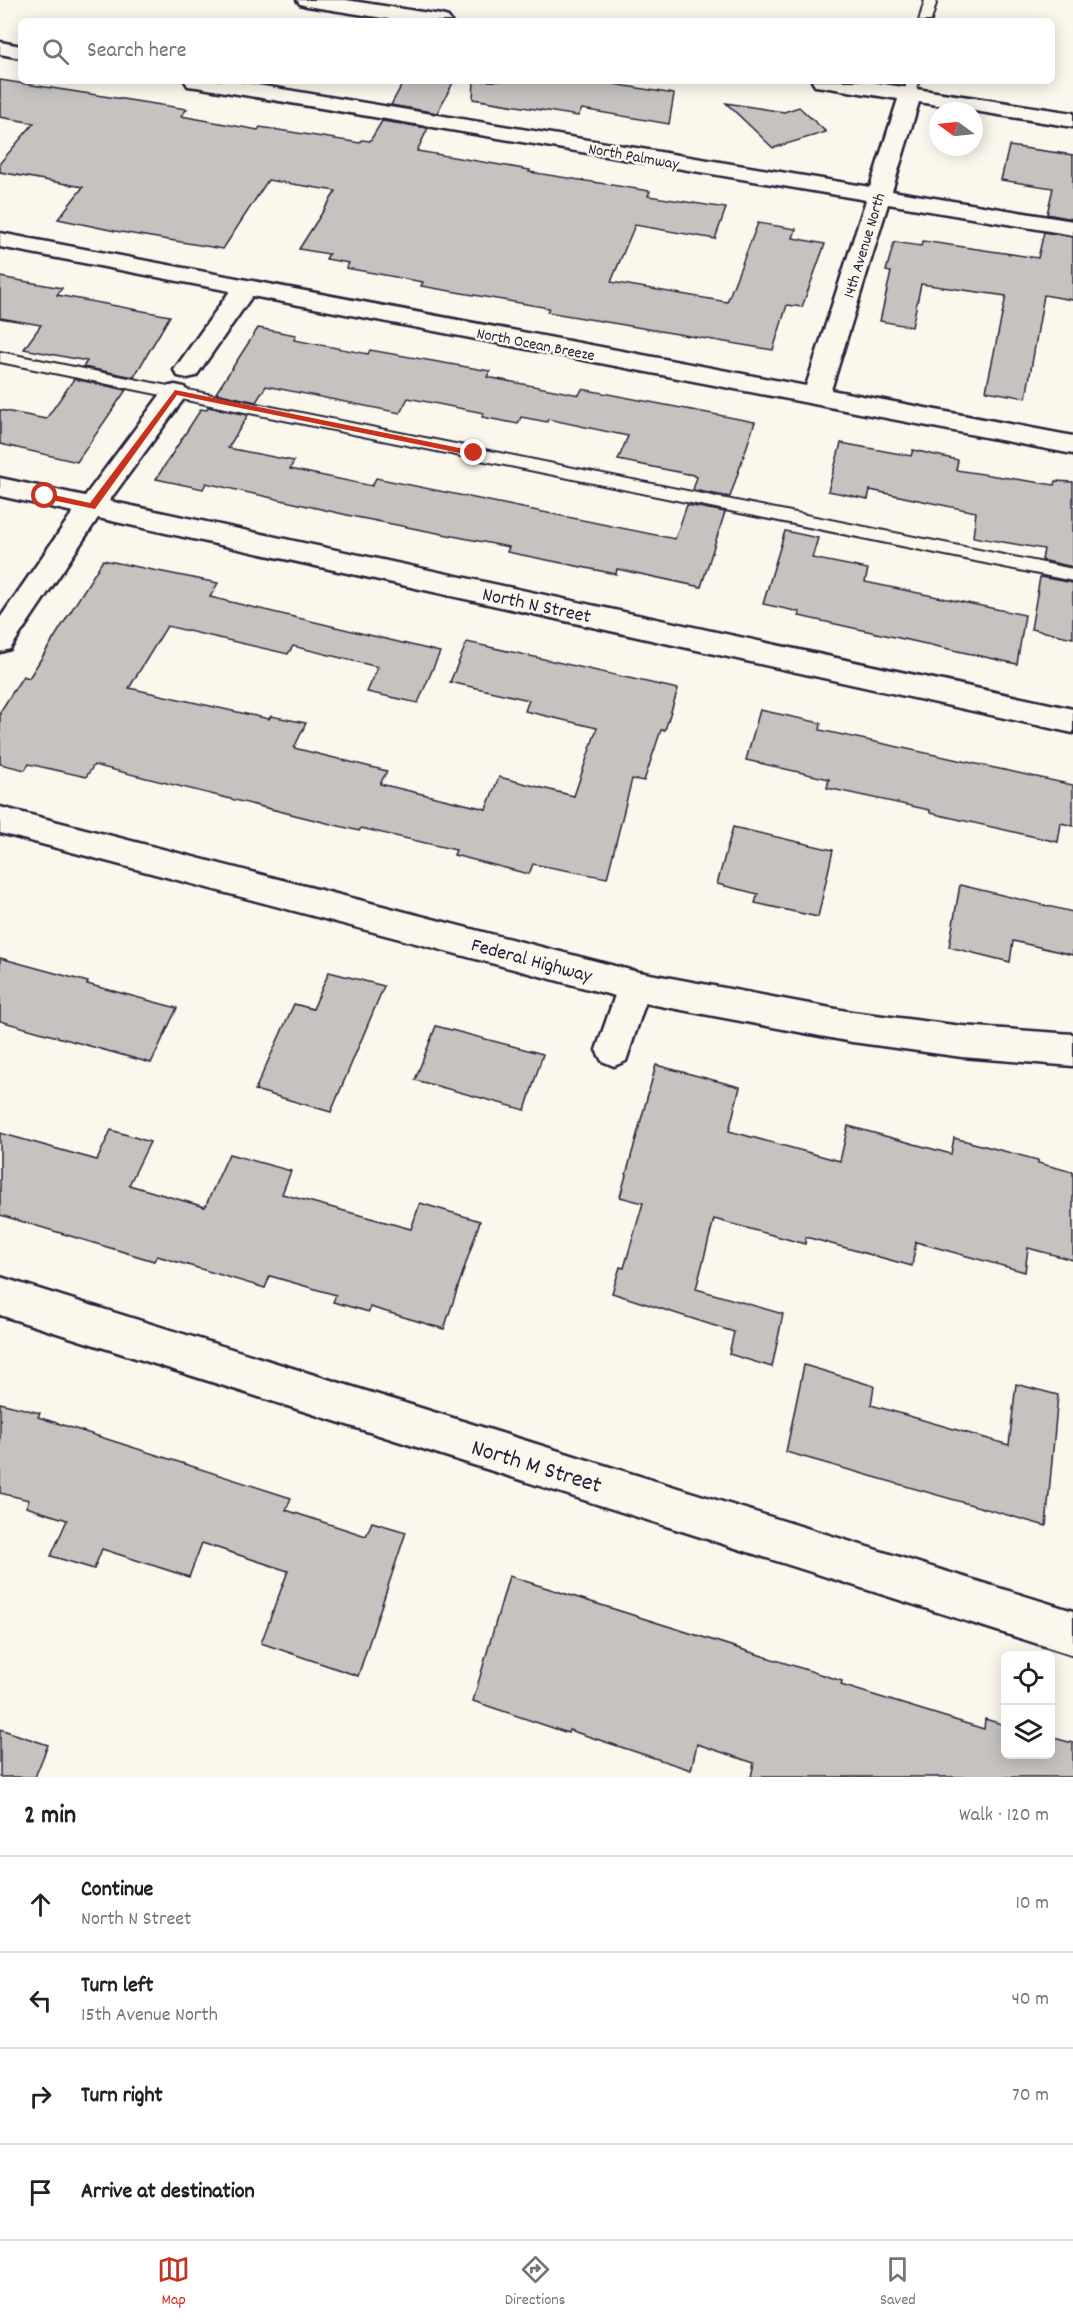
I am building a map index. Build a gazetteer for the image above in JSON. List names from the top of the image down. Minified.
{"streets":{"street":["North Palmway","14th Avenue North","North Ocean Breeze","North N Street","Federal Highway","North M Street"]},"crossings":[["North Palmway","14th Avenue North"],["14th Avenue North","North Ocean Breeze"]],"north":"left","page":{"search":"Search here","heading":["2 min","Walk · 120 m"],"list":[["Continue","North N Street","10 m"],["Turn left","15th Avenue North","40 m"],["Turn right","70 m"],"Arrive at destination"],"nav":["Map","Directions","Saved"]}}
